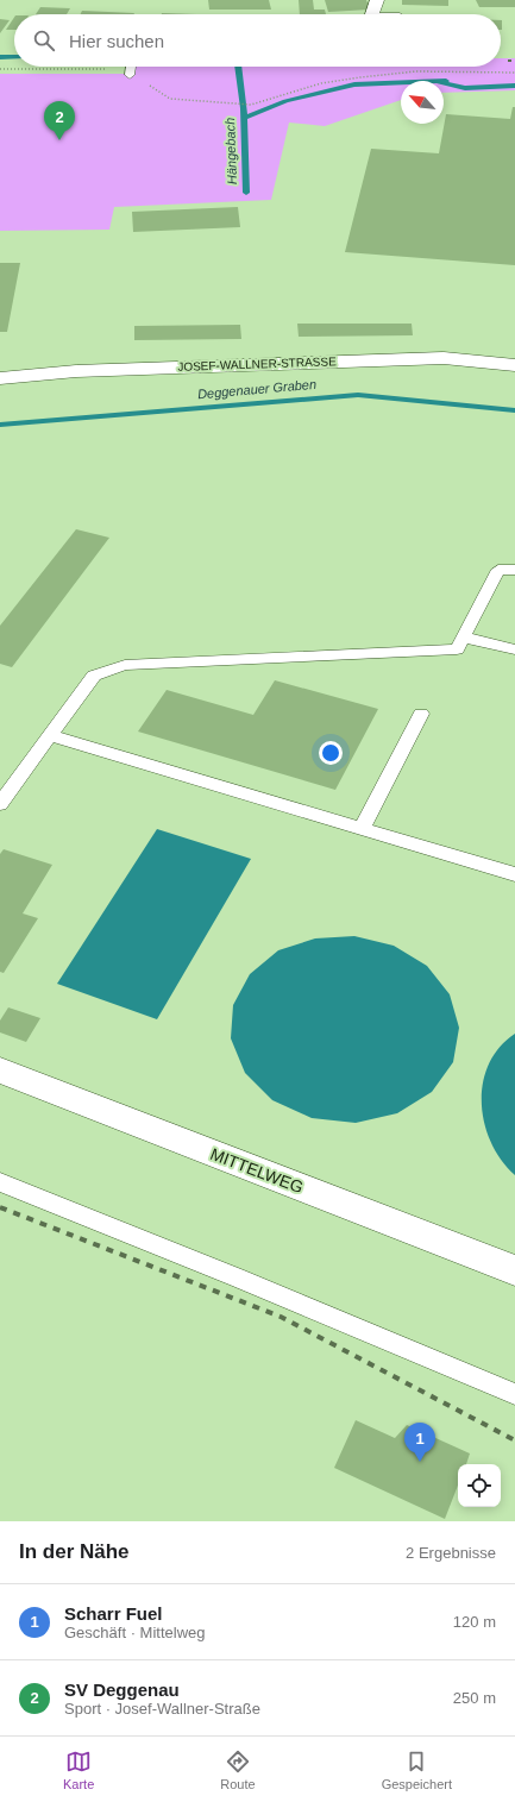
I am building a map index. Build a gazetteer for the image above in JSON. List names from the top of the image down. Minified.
{"streets":{"street":["JOSEF-WALLNER-STRASSE","MITTELWEG"]},"water":["Hängebach","Deggenauer Graben"],"north":"top left","page":{"search":"Hier suchen","pins":["2","1"],"heading":["In der Nähe","2 Ergebnisse"],"list":[{"mark":"1","name":"Scharr Fuel","note":"Geschäft · Mittelweg","value":"120 m"},{"mark":"2","name":"SV Deggenau","note":"Sport · Josef-Wallner-Straße","value":"250 m"}],"nav":["Karte","Route","Gespeichert"]}}
